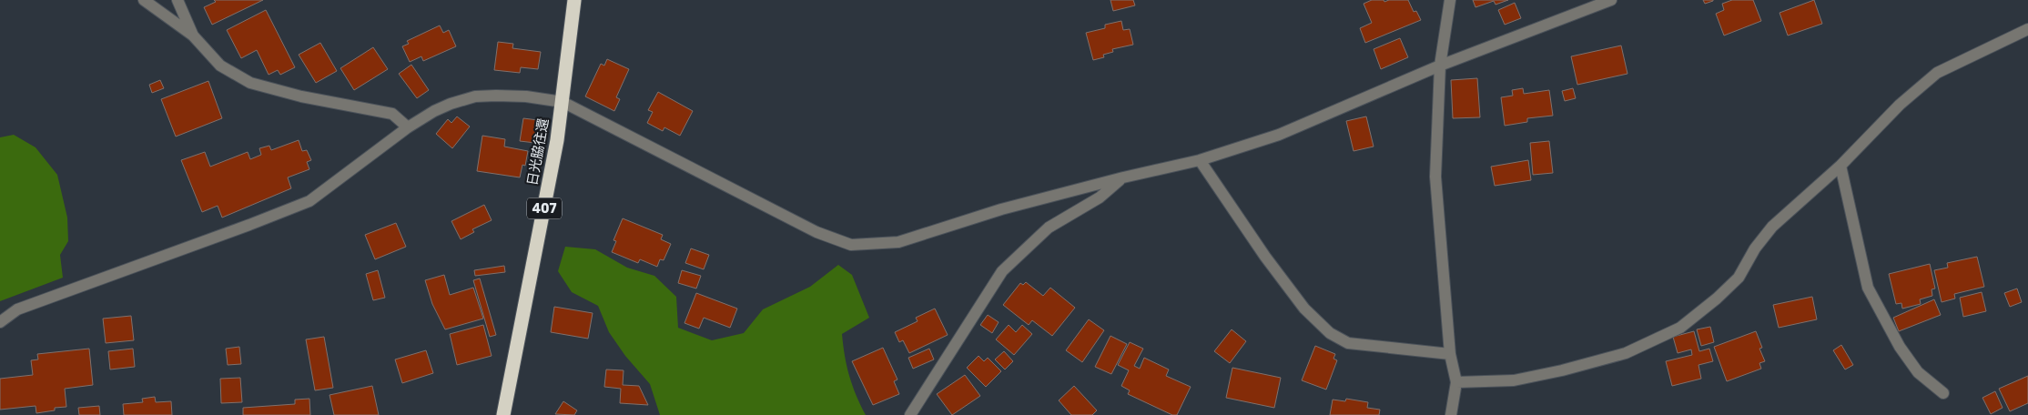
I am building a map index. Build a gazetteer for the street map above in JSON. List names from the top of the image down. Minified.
{"streets":{"highway":["日光脇往還","407"]}}
